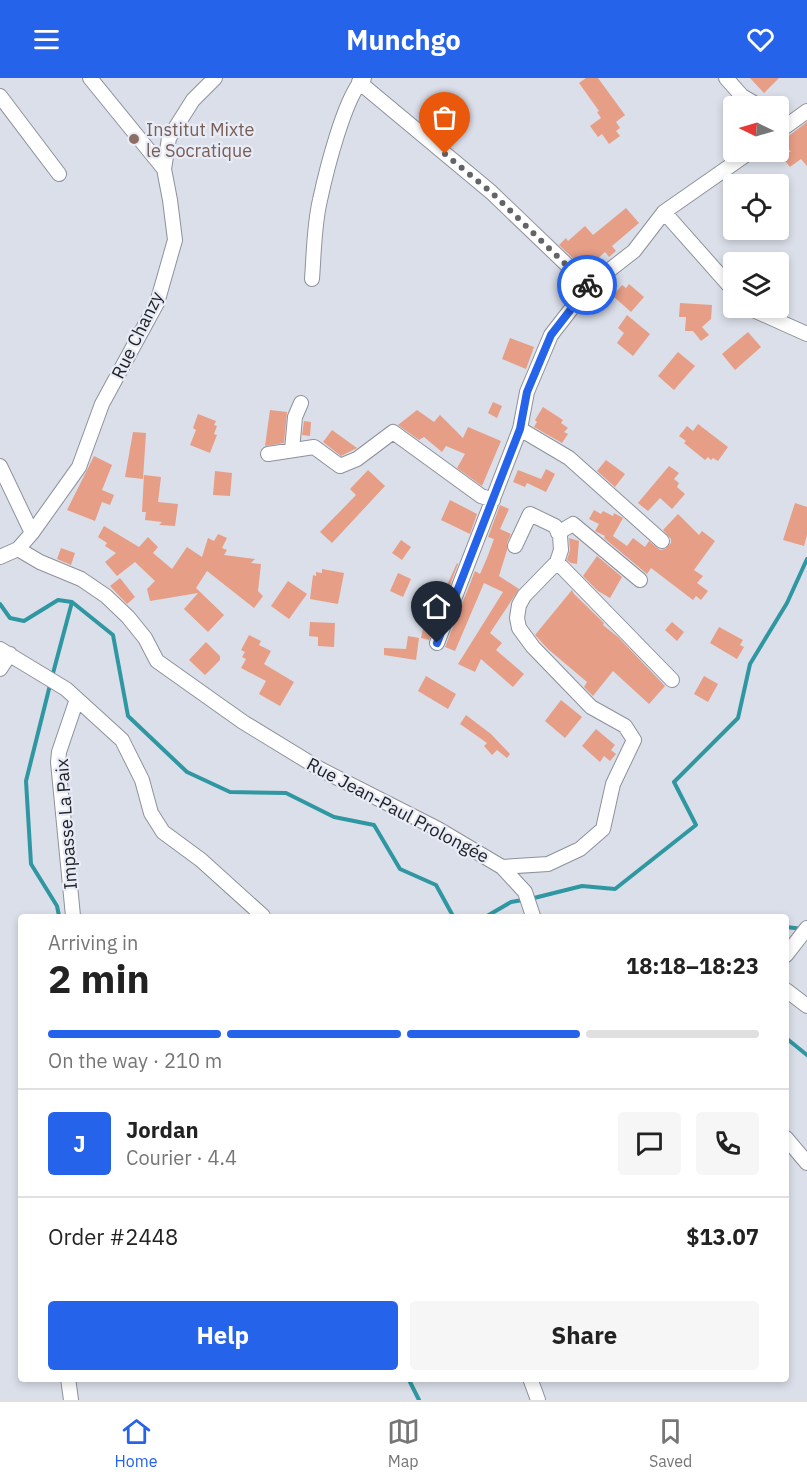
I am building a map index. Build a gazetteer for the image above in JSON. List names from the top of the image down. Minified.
{"streets":{"street":["Rue Chanzy","Rue Jean-Paul Prolongée","Impasse La Paix"]},"crossings":[["Rue Chanzy","Rue Jean-Paul Prolongée"]],"places":["Institut Mixte le Socratique"],"north":"left","page":{"header":"Munchgo","heading":["2 min","Arriving in","18:18–18:23"],"panel":["Jordan","Courier · 4.4","Order #2448","$13.07"],"bar":"On the way · 210 m","round":"J","buttons":["Help","Share"],"tabs":["Home","Map","Saved"]}}
